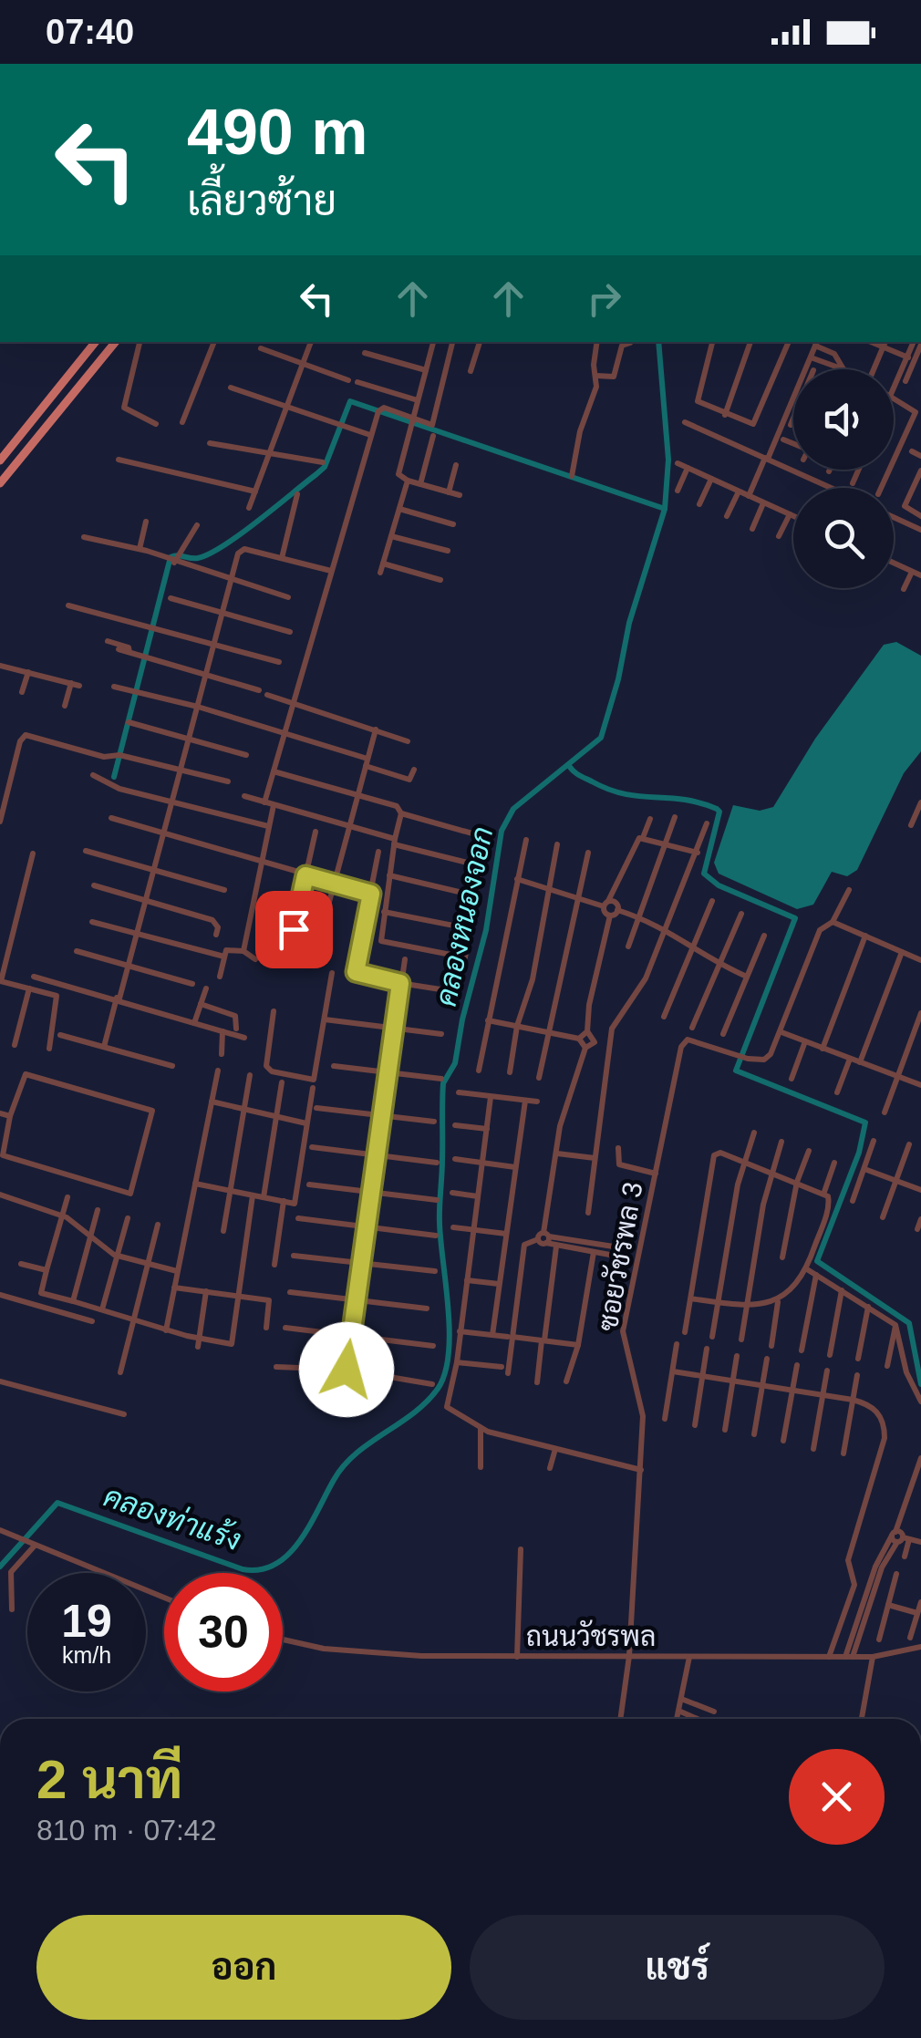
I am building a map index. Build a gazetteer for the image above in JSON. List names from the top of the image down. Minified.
{"streets":{"street":["ซอยวัชรพล 3","ถนนวัชรพล"]},"crossings":[["ซอยวัชรพล 3","ถนนวัชรพล"]],"water":["คลองหนองจอก","คลองท่าแร้ง"],"page":{"status":"07:40","turn":["490 m","เลี้ยวซ้าย"],"speed":"19 km/h","limit":"30","heading":["2 นาที","810 m · 07:42"],"buttons":["ออก","แชร์"]}}
